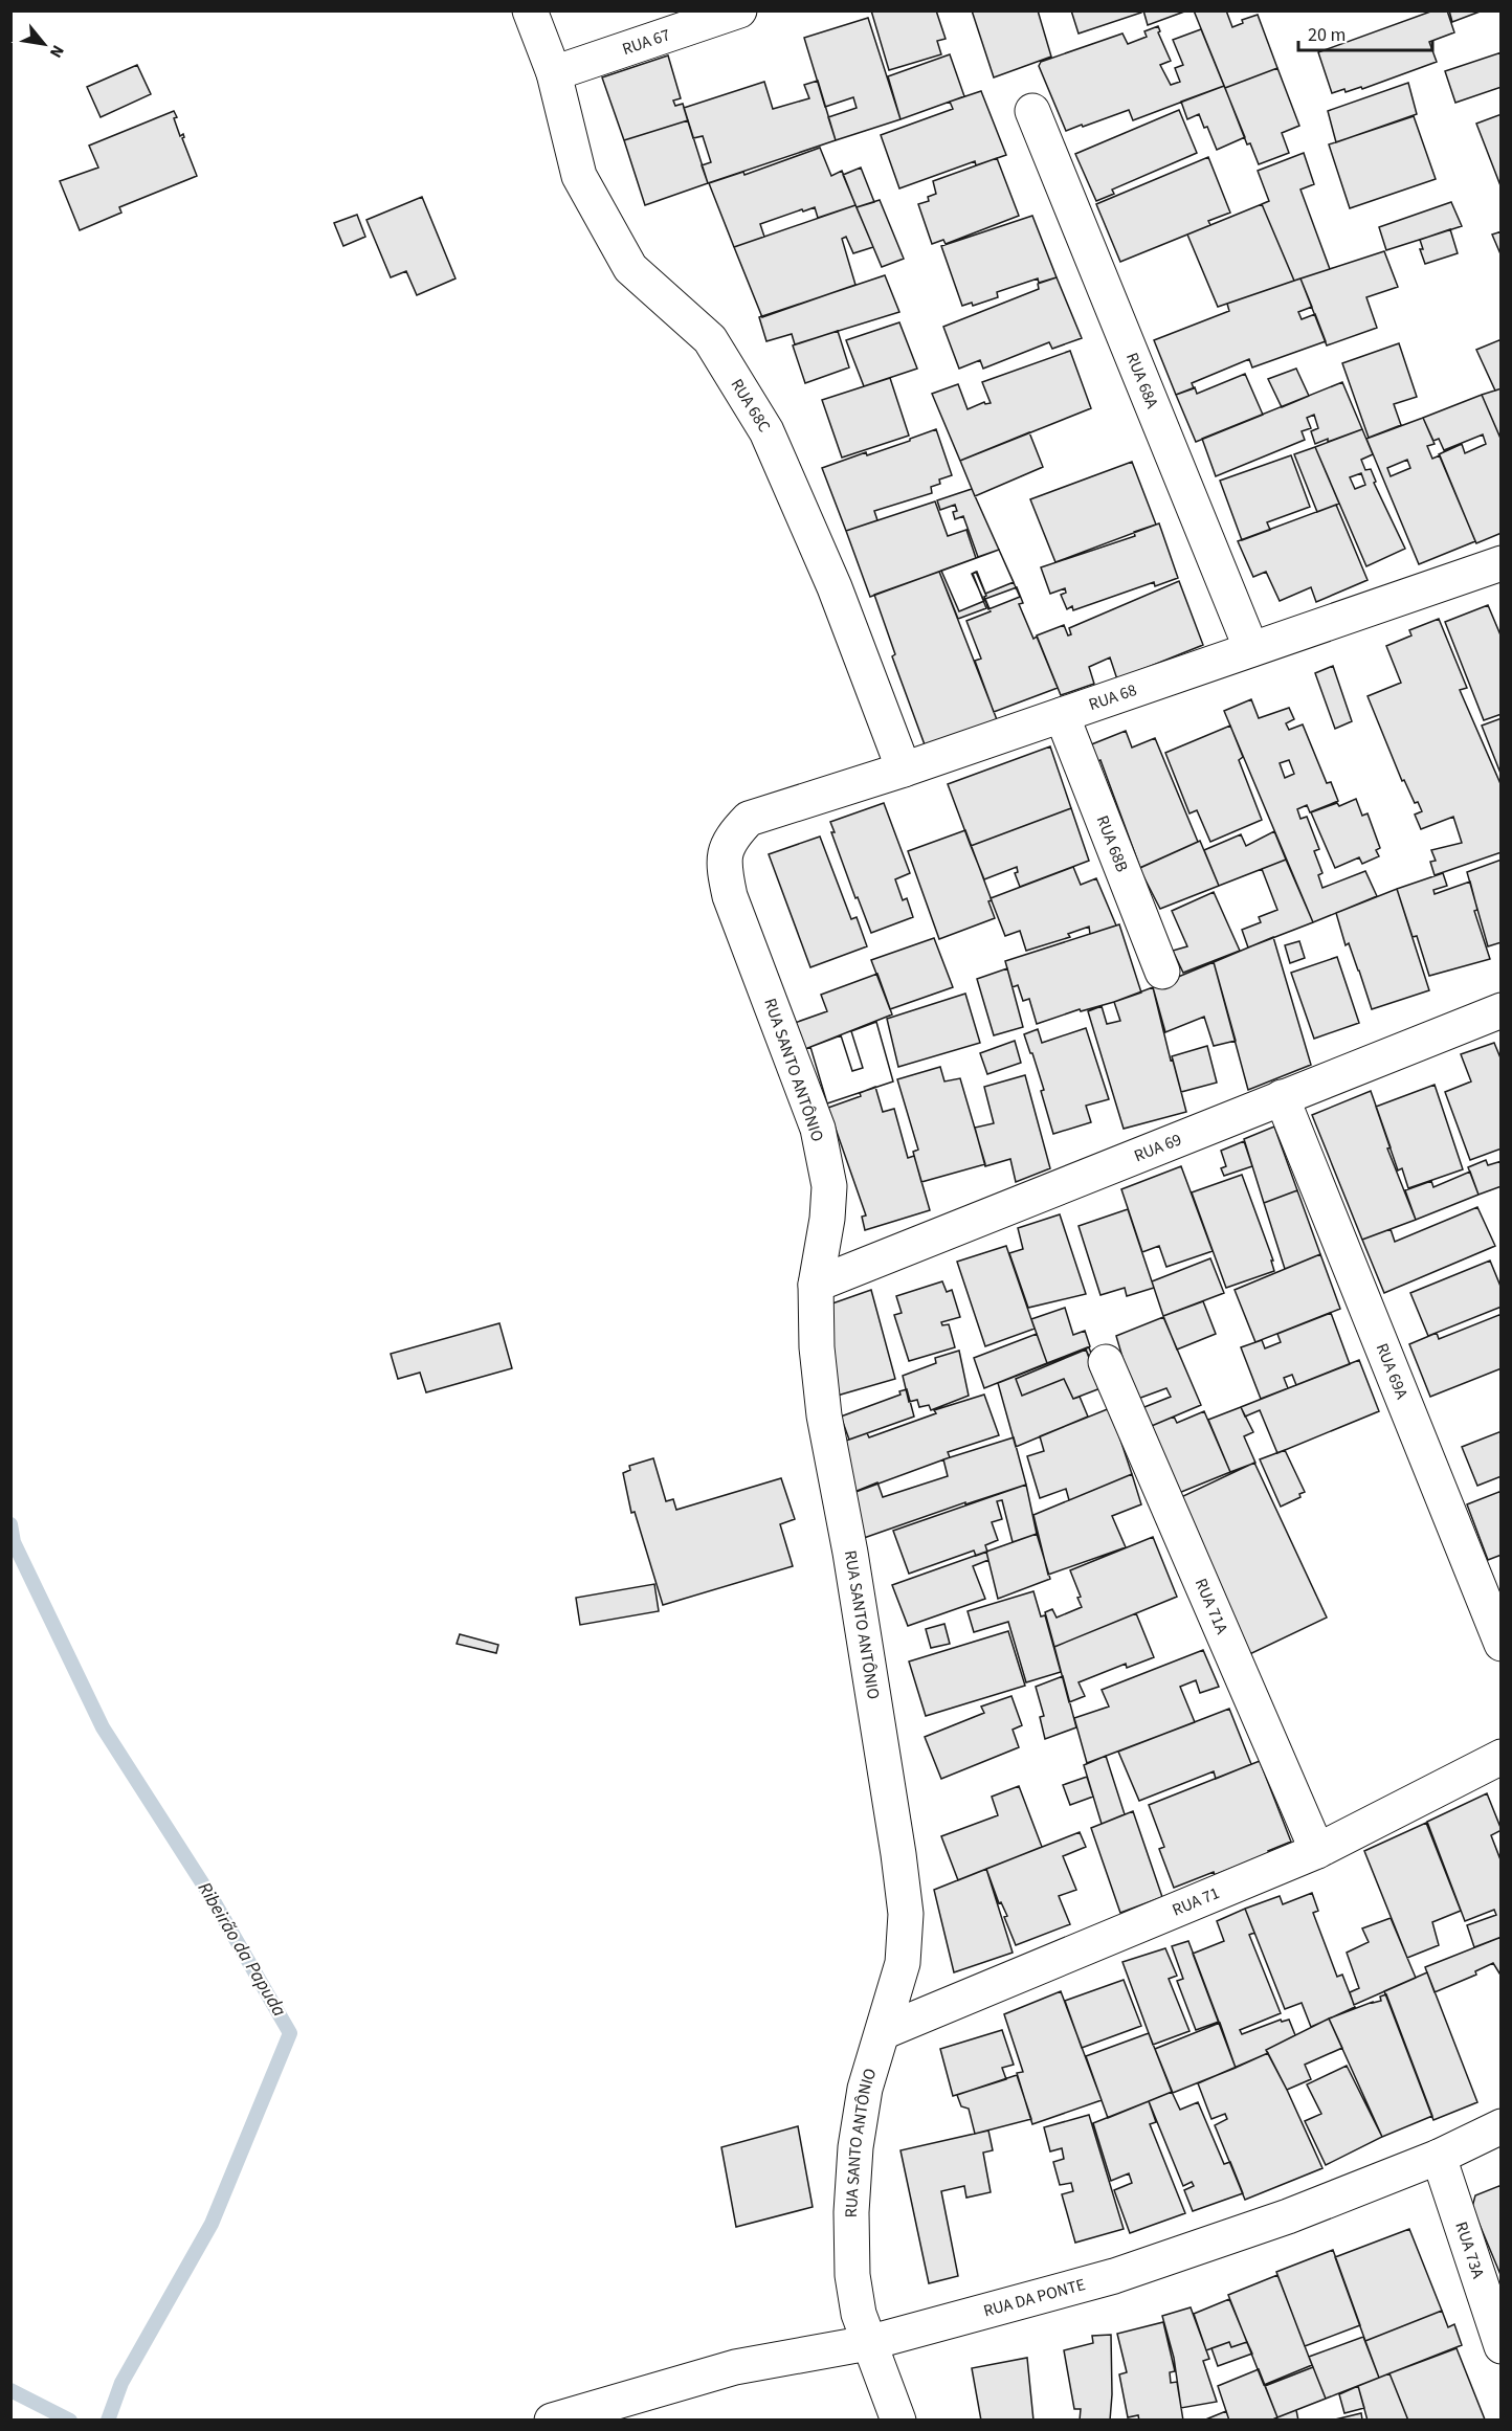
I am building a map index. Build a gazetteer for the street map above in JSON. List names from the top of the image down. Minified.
{"streets":{"street":["RUA 67","RUA 68A","RUA 68C","RUA 68","RUA 68B","RUA SANTO ANTÔNIO","RUA 69","RUA 69A","RUA 71A","RUA 71","RUA 73A","RUA DA PONTE"]},"crossings":[["RUA 67","RUA 68C"],["RUA 68A","RUA 68"],["RUA 68C","RUA 68"],["RUA 68","RUA 68B"],["RUA 68","RUA SANTO ANTÔNIO"],["RUA SANTO ANTÔNIO","RUA 69"],["RUA SANTO ANTÔNIO","RUA 71"],["RUA SANTO ANTÔNIO","RUA DA PONTE"],["RUA 69","RUA 69A"],["RUA 71A","RUA 71"],["RUA 73A","RUA DA PONTE"]],"water":["Ribeirão da Papuda"],"scale_bar":"20 m","north":"bottom right"}
